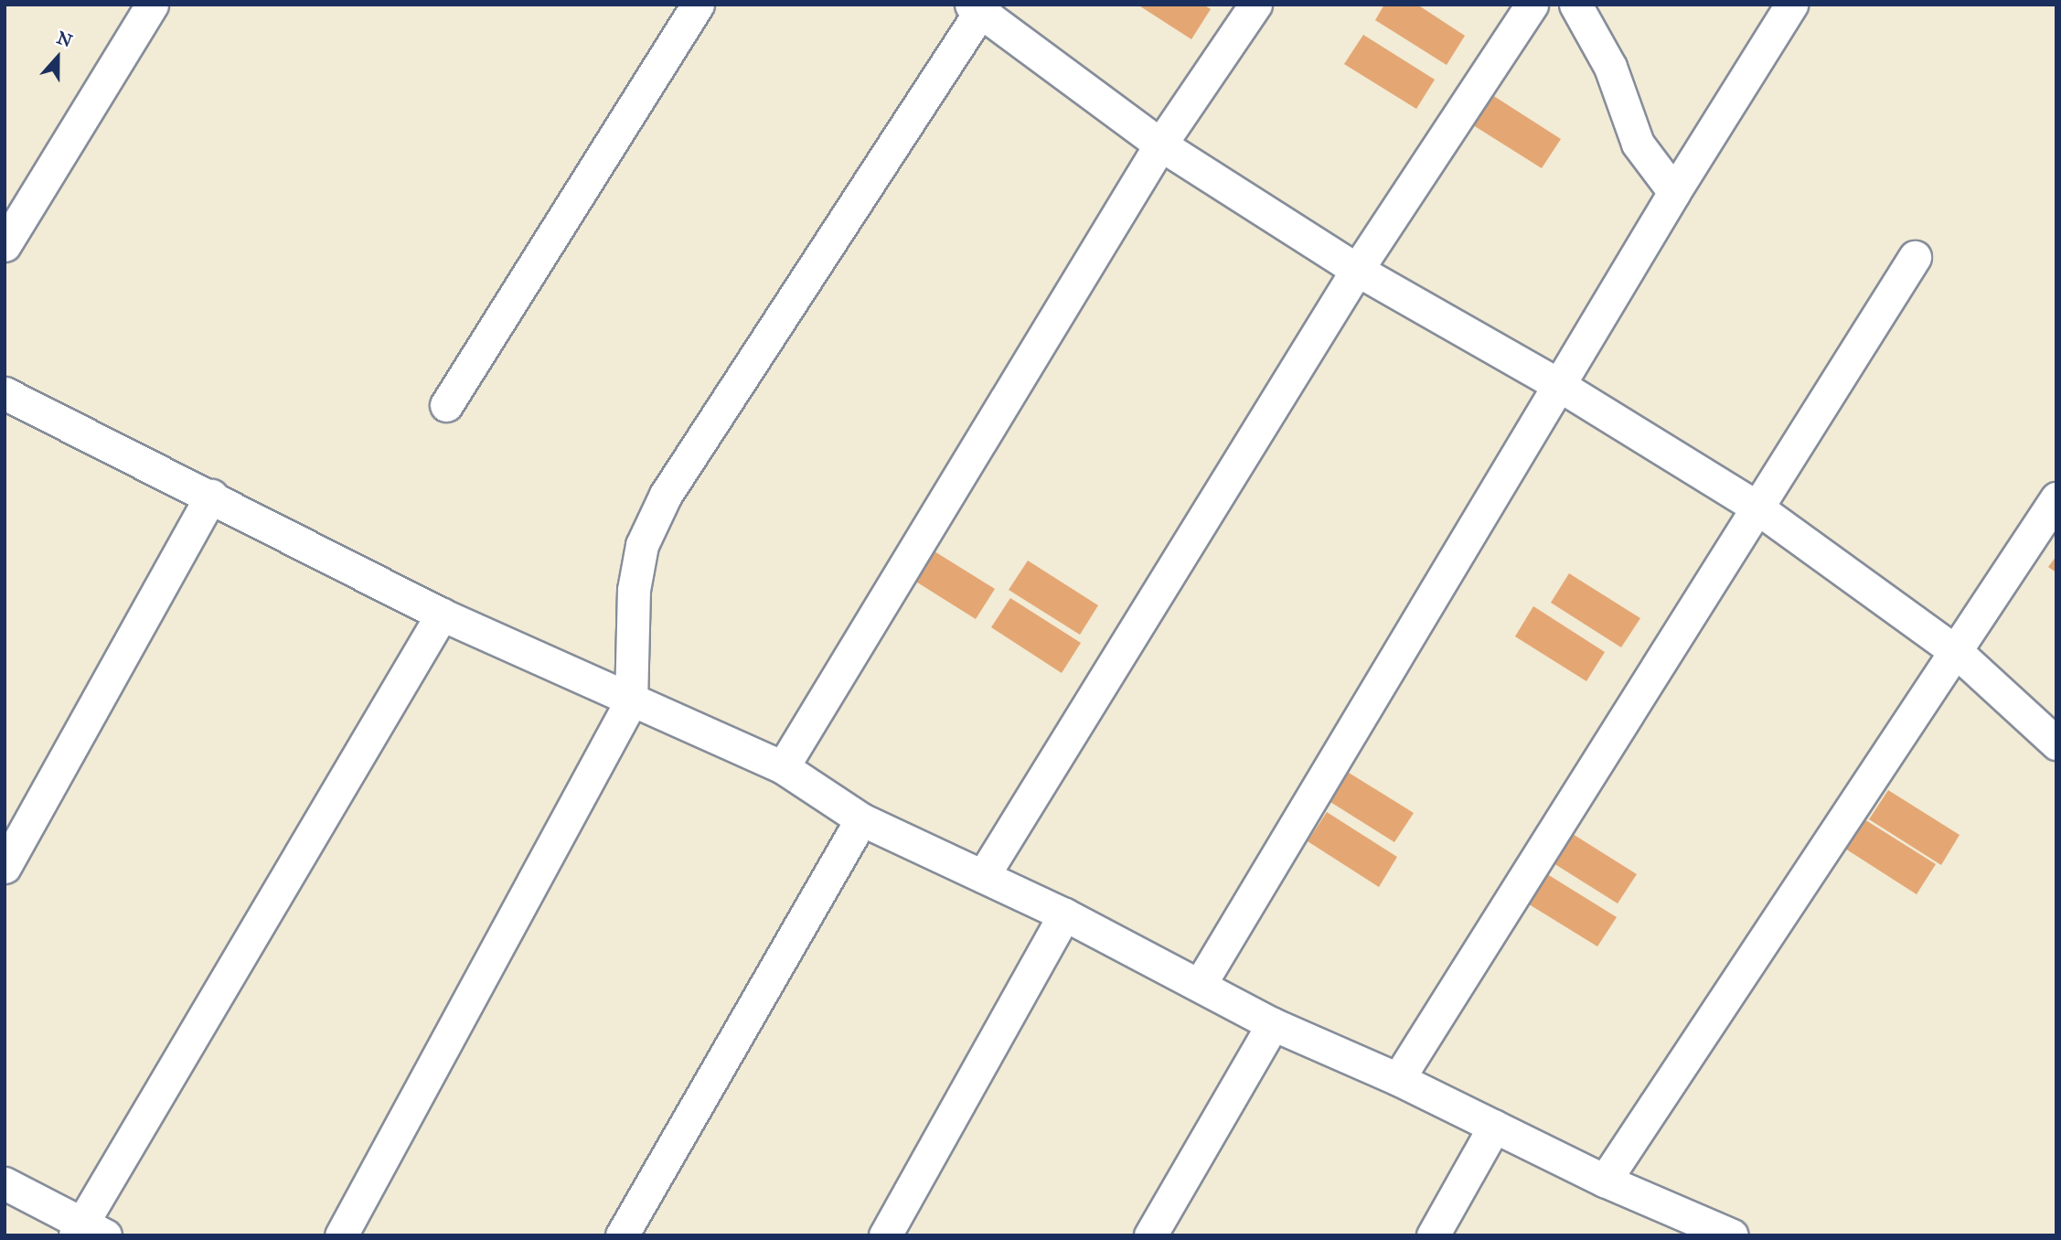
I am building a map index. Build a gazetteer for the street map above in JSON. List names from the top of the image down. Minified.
{"north":"top"}
